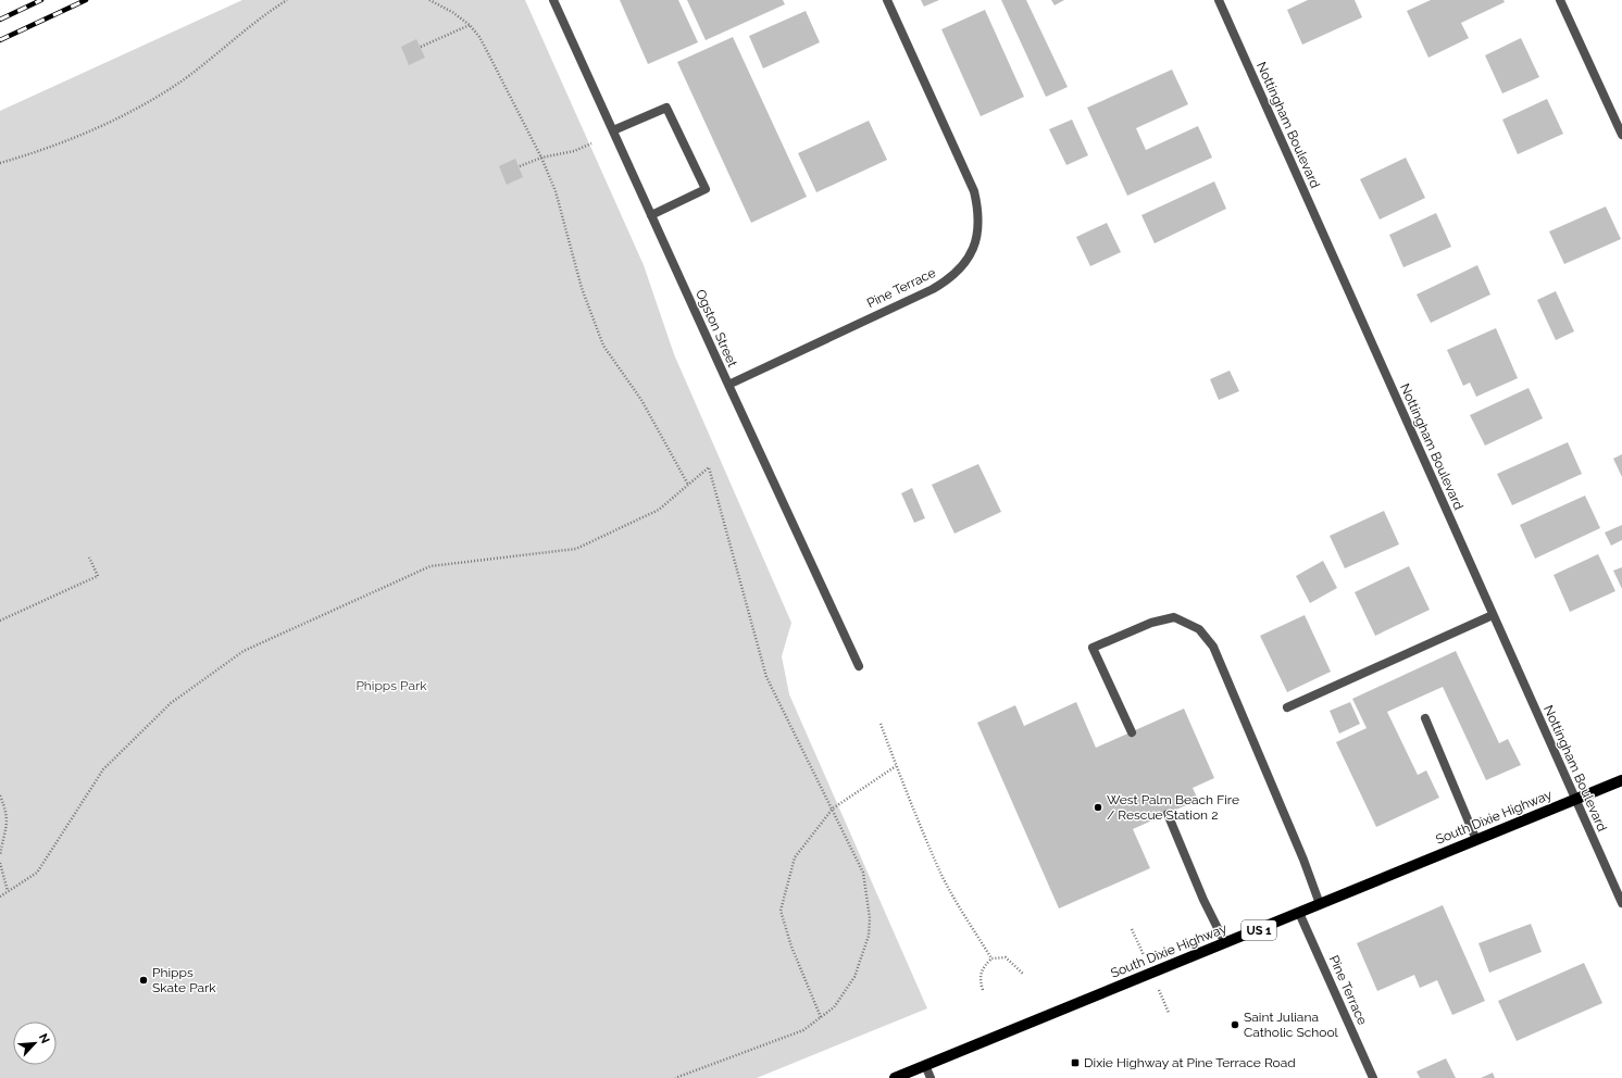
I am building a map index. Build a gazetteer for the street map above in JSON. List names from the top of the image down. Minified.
{"streets":{"main road":["South Dixie Highway","US 1"],"street":["Nottingham Boulevard","Pine Terrace","Ogston Street"]},"crossings":[["Nottingham Boulevard","South Dixie Highway"],["Pine Terrace","Ogston Street"],["Pine Terrace","South Dixie Highway"]],"parks":["Phipps Park"],"places":{"other":["West Palm Beach Fire / Rescue Station 2","Phipps Skate Park","Saint Juliana Catholic School"],"transit":["Dixie Highway at Pine Terrace Road"]},"north":"top right"}
